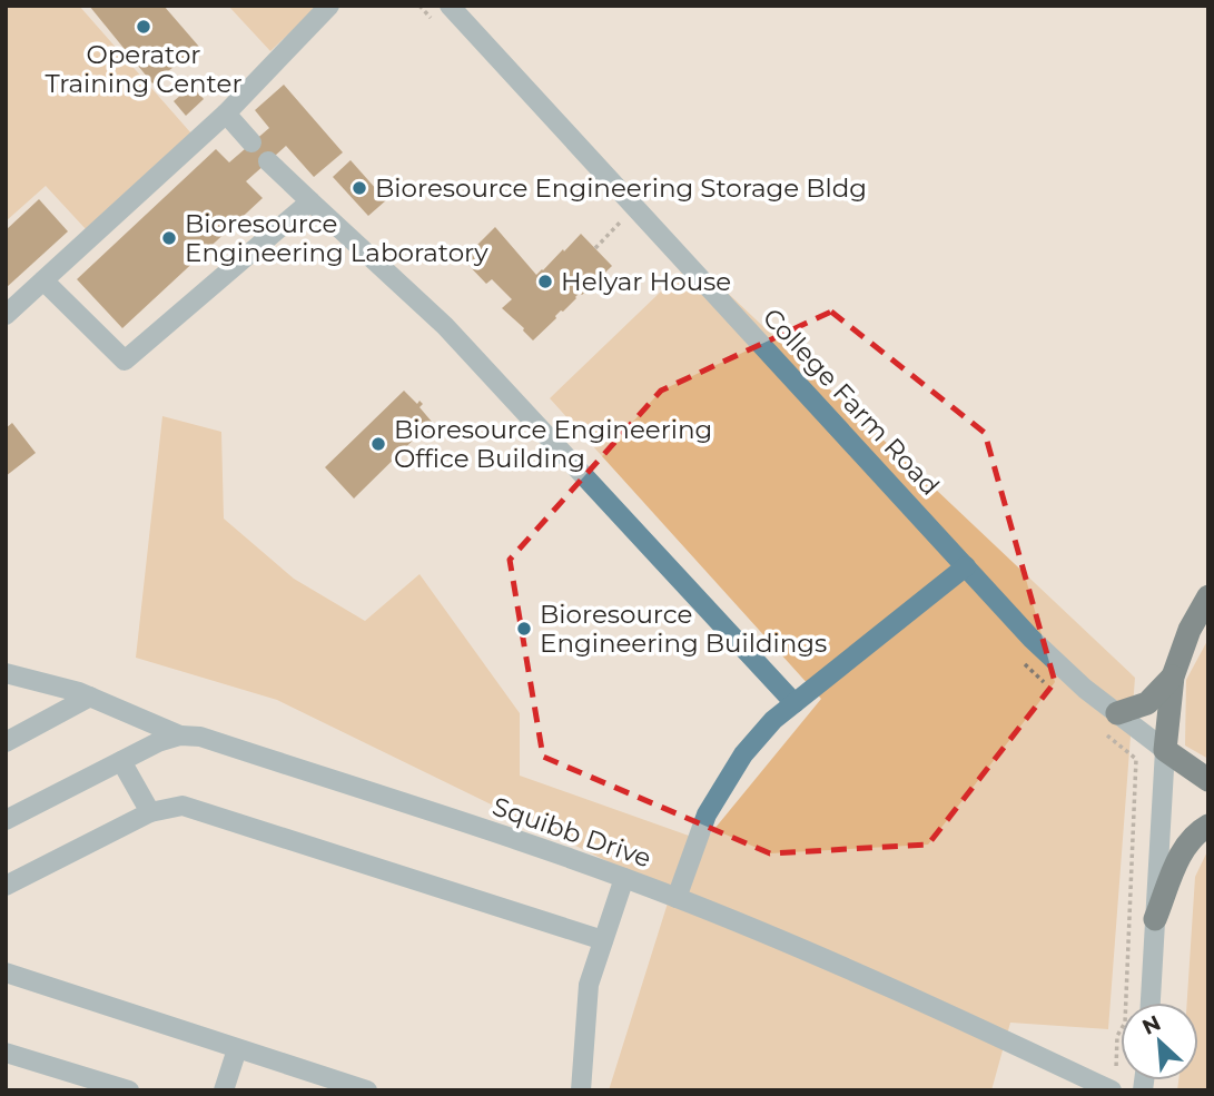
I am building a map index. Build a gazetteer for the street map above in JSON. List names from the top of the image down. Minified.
{"streets":{"street":["College Farm Road","Squibb Drive"]},"places":["Operator Training Center","Bioresource Engineering Storage Bldg","Bioresource Engineering Laboratory","Helyar House","Bioresource Engineering Office Building","Bioresource Engineering Buildings"],"north":"top left"}
